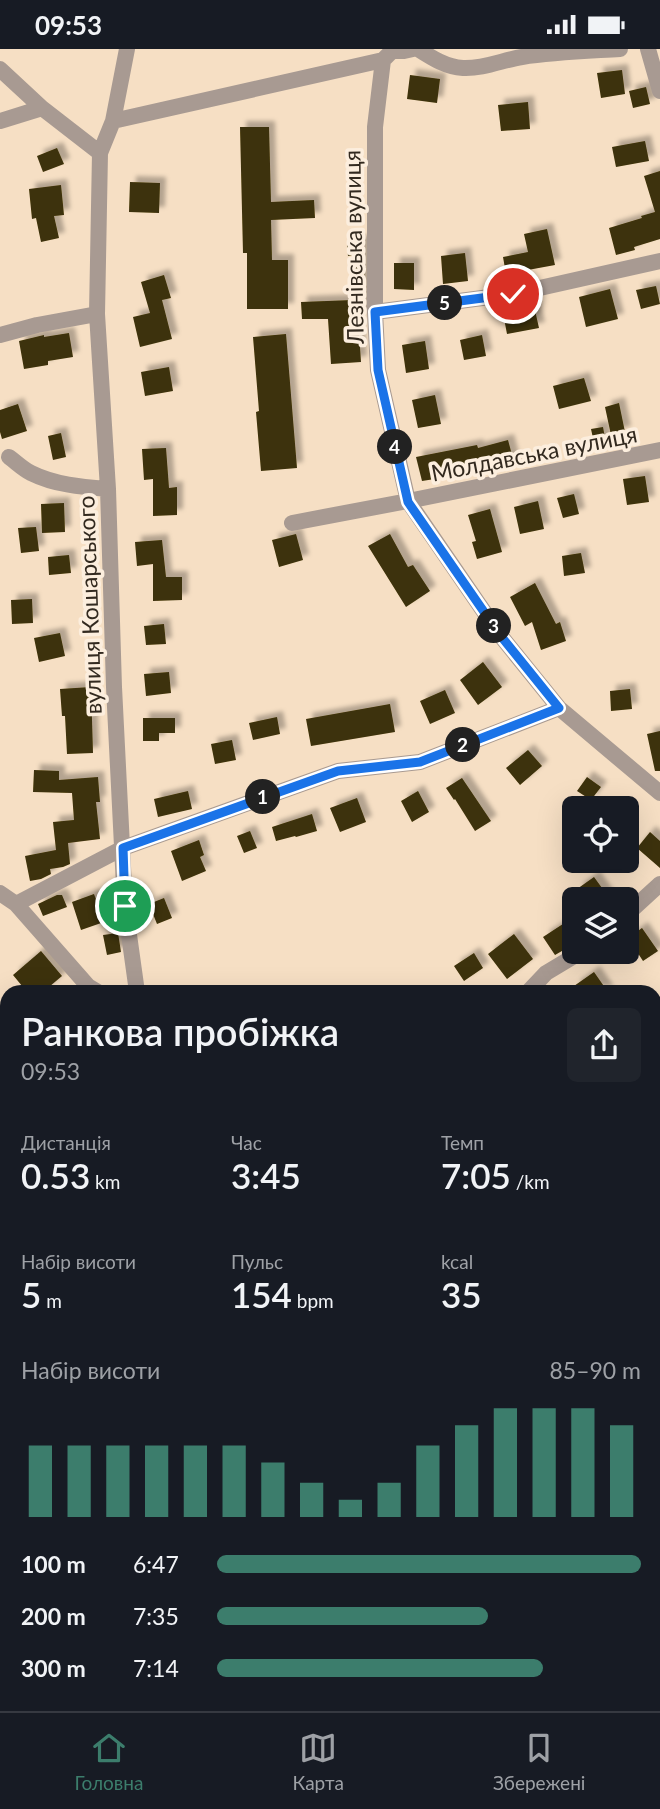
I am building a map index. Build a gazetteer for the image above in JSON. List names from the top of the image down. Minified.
{"streets":{"street":["Лезнівська вулиця","Молдавська вулиця","вулиця Кошарського"]},"crossings":[["Лезнівська вулиця","Молдавська вулиця"]],"page":{"status":"09:53","pins":["5","4","3","2","1"],"heading":["Ранкова пробіжка","09:53"],"stats":[["Дистанція","0.53 km"],["Час","3:45"],["Темп","7:05 /km"],["Набір висоти","5 m"],["Пульс","154 bpm"],["kcal","35"]],"chart":["Набір висоти","85–90 m"],"list":[{"name":"100 m","note":"6:47"},{"name":"200 m","note":"7:35"},{"name":"300 m","note":"7:14"}],"tabs":["Головна","Карта","Збережені"]}}
